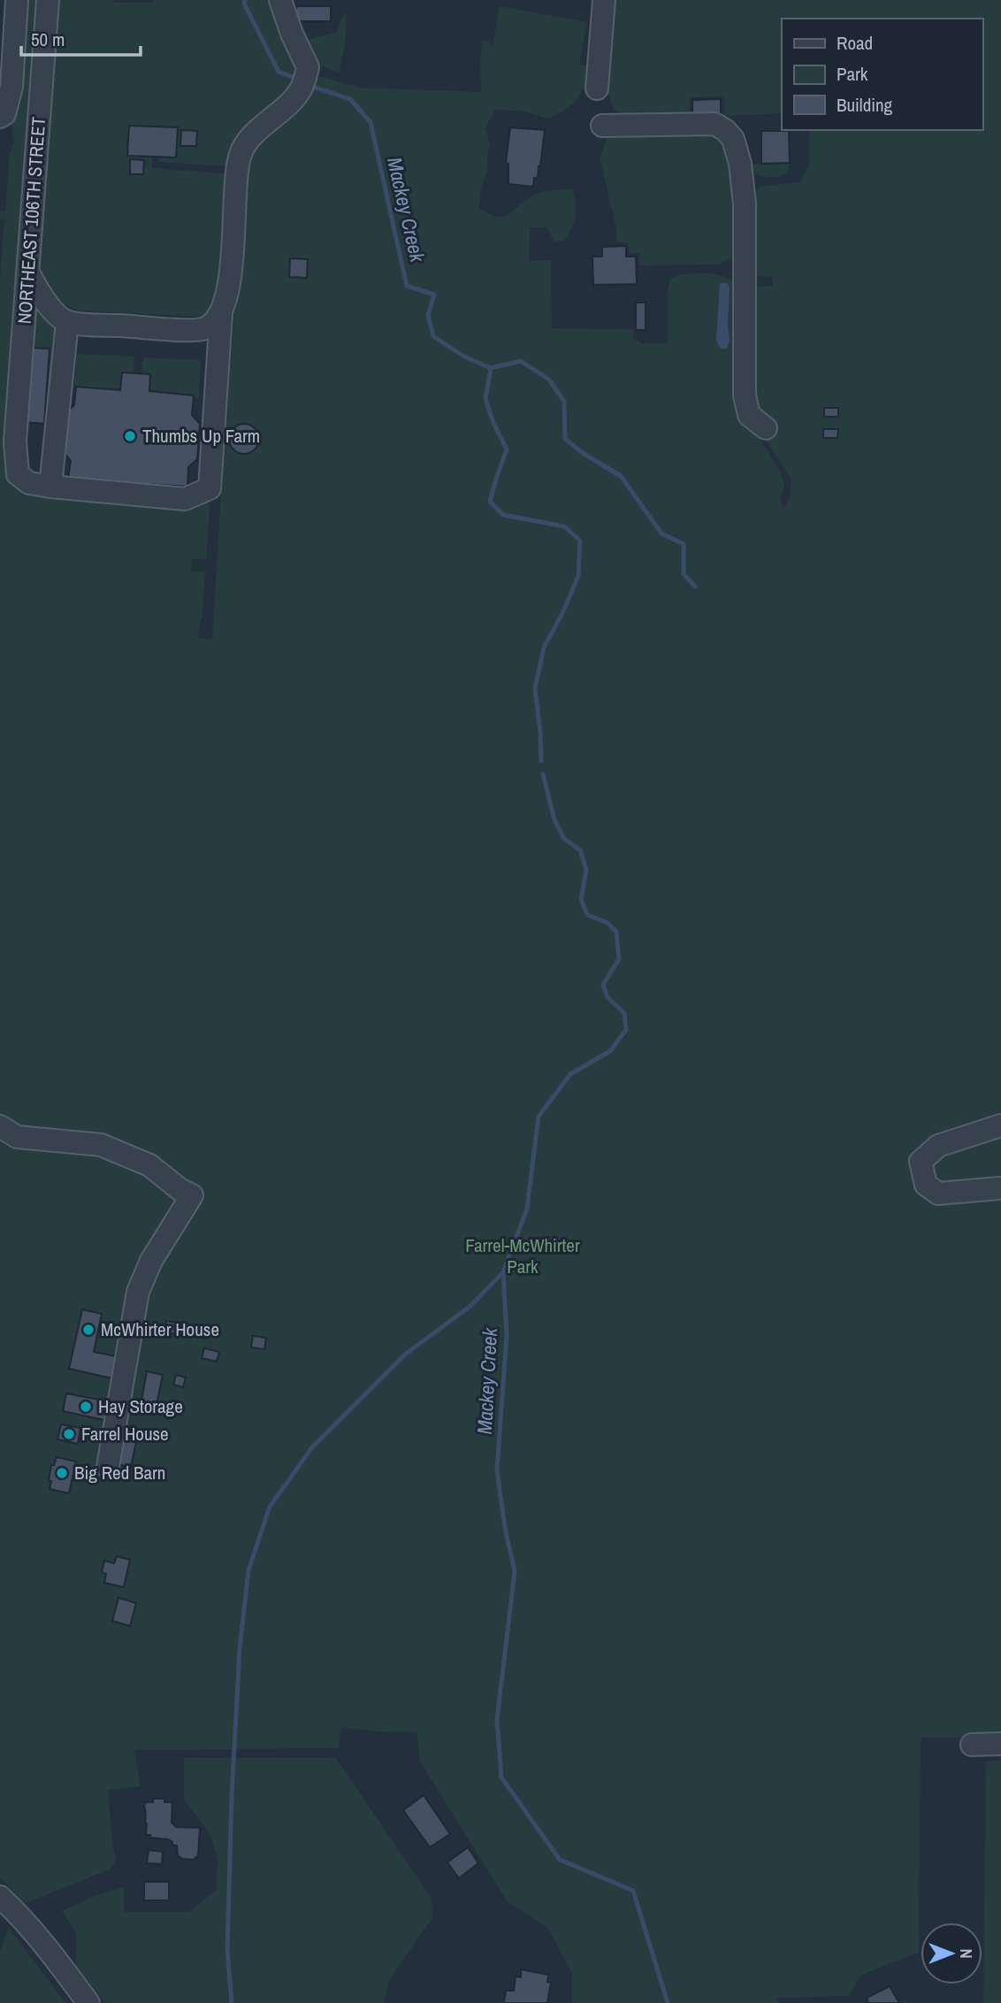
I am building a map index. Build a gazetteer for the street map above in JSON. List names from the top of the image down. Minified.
{"streets":{"street":["NORTHEAST 106TH STREET"]},"water":["Mackey Creek"],"parks":["Farrel-McWhirter Park"],"places":["Thumbs Up Farm","McWhirter House","Hay Storage","Farrel House","Big Red Barn"],"legend":["Road","Park","Building"],"scale_bar":"50 m","north":"right"}
